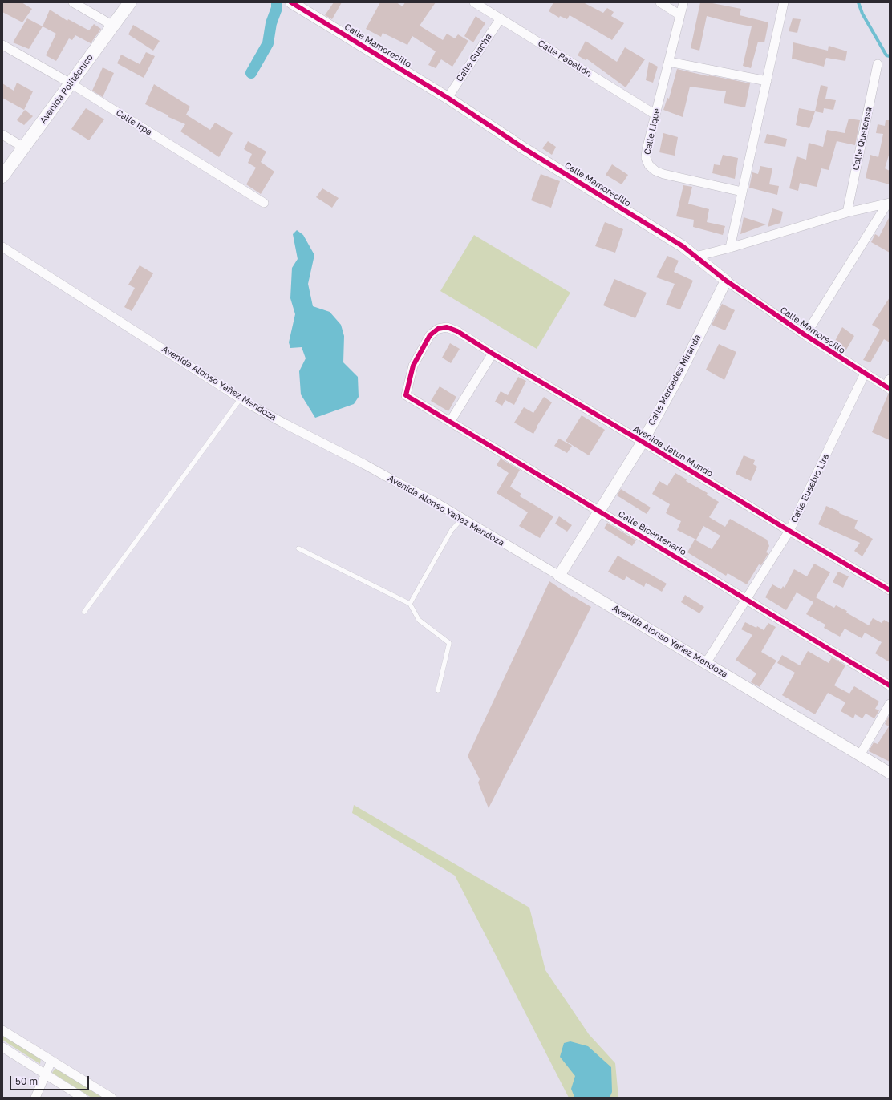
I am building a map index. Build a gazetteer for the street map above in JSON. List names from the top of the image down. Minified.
{"streets":{"main road":["Avenida Politécnico"],"street":["Calle Mamorecillo","Calle Guacha","Calle Pabellón","Calle Irpa","Calle Lique","Calle Quetensa","Calle Mercedes Miranda","Avenida Alonso Yañez Mendoza","Avenida Jatun Mundo","Calle Eusebio Lira","Calle Bicentenario"]},"crossings":[["Calle Mamorecillo","Calle Guacha"],["Calle Mamorecillo","Calle Mercedes Miranda"],["Calle Mamorecillo","Calle Eusebio Lira"],["Calle Guacha","Calle Pabellón"],["Calle Pabellón","Calle Lique"],["Avenida Politécnico","Calle Irpa"],["Calle Mercedes Miranda","Avenida Alonso Yañez Mendoza"],["Calle Mercedes Miranda","Avenida Jatun Mundo"],["Calle Mercedes Miranda","Calle Bicentenario"],["Avenida Alonso Yañez Mendoza","Calle Eusebio Lira"],["Avenida Jatun Mundo","Calle Eusebio Lira"],["Avenida Jatun Mundo","Calle Bicentenario"],["Calle Eusebio Lira","Calle Bicentenario"]],"scale_bar":"50 m"}
